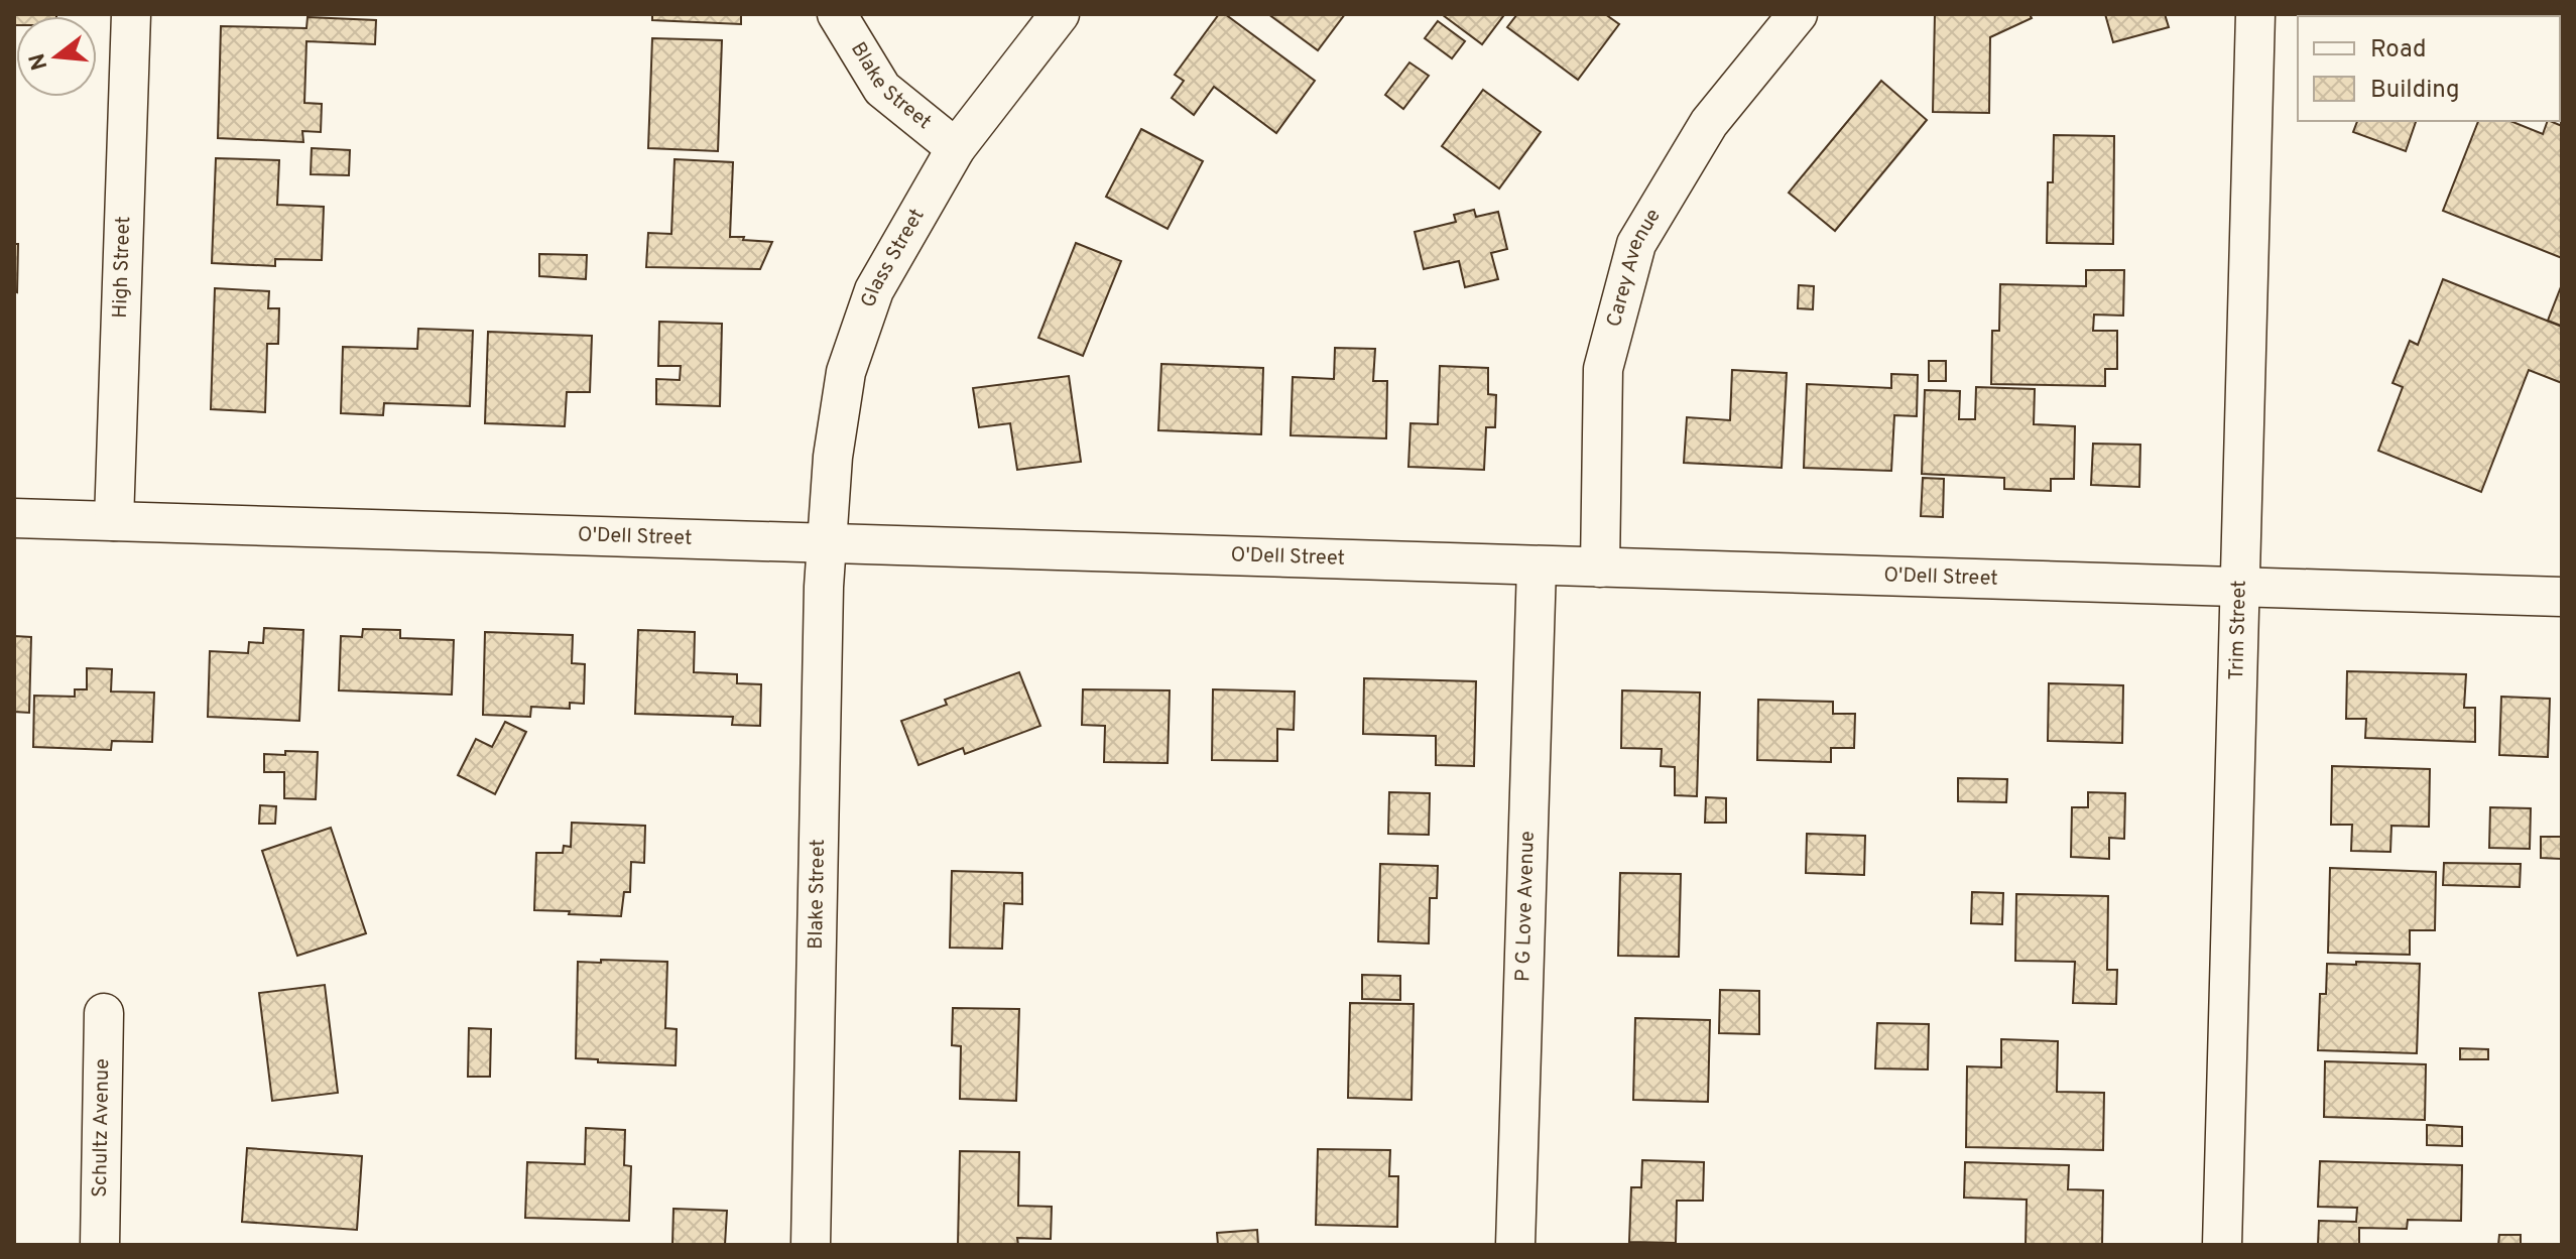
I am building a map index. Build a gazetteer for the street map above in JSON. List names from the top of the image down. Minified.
{"streets":{"street":["Blake Street","Glass Street","High Street","Carey Avenue","O'Dell Street","Trim Street","P G Love Avenue","Schultz Avenue"]},"crossings":[["Blake Street","Glass Street"],["Blake Street","O'Dell Street"],["Glass Street","O'Dell Street"],["High Street","O'Dell Street"],["Carey Avenue","O'Dell Street"],["O'Dell Street","Trim Street"],["O'Dell Street","P G Love Avenue"]],"legend":["Road","Building"],"north":"left"}
